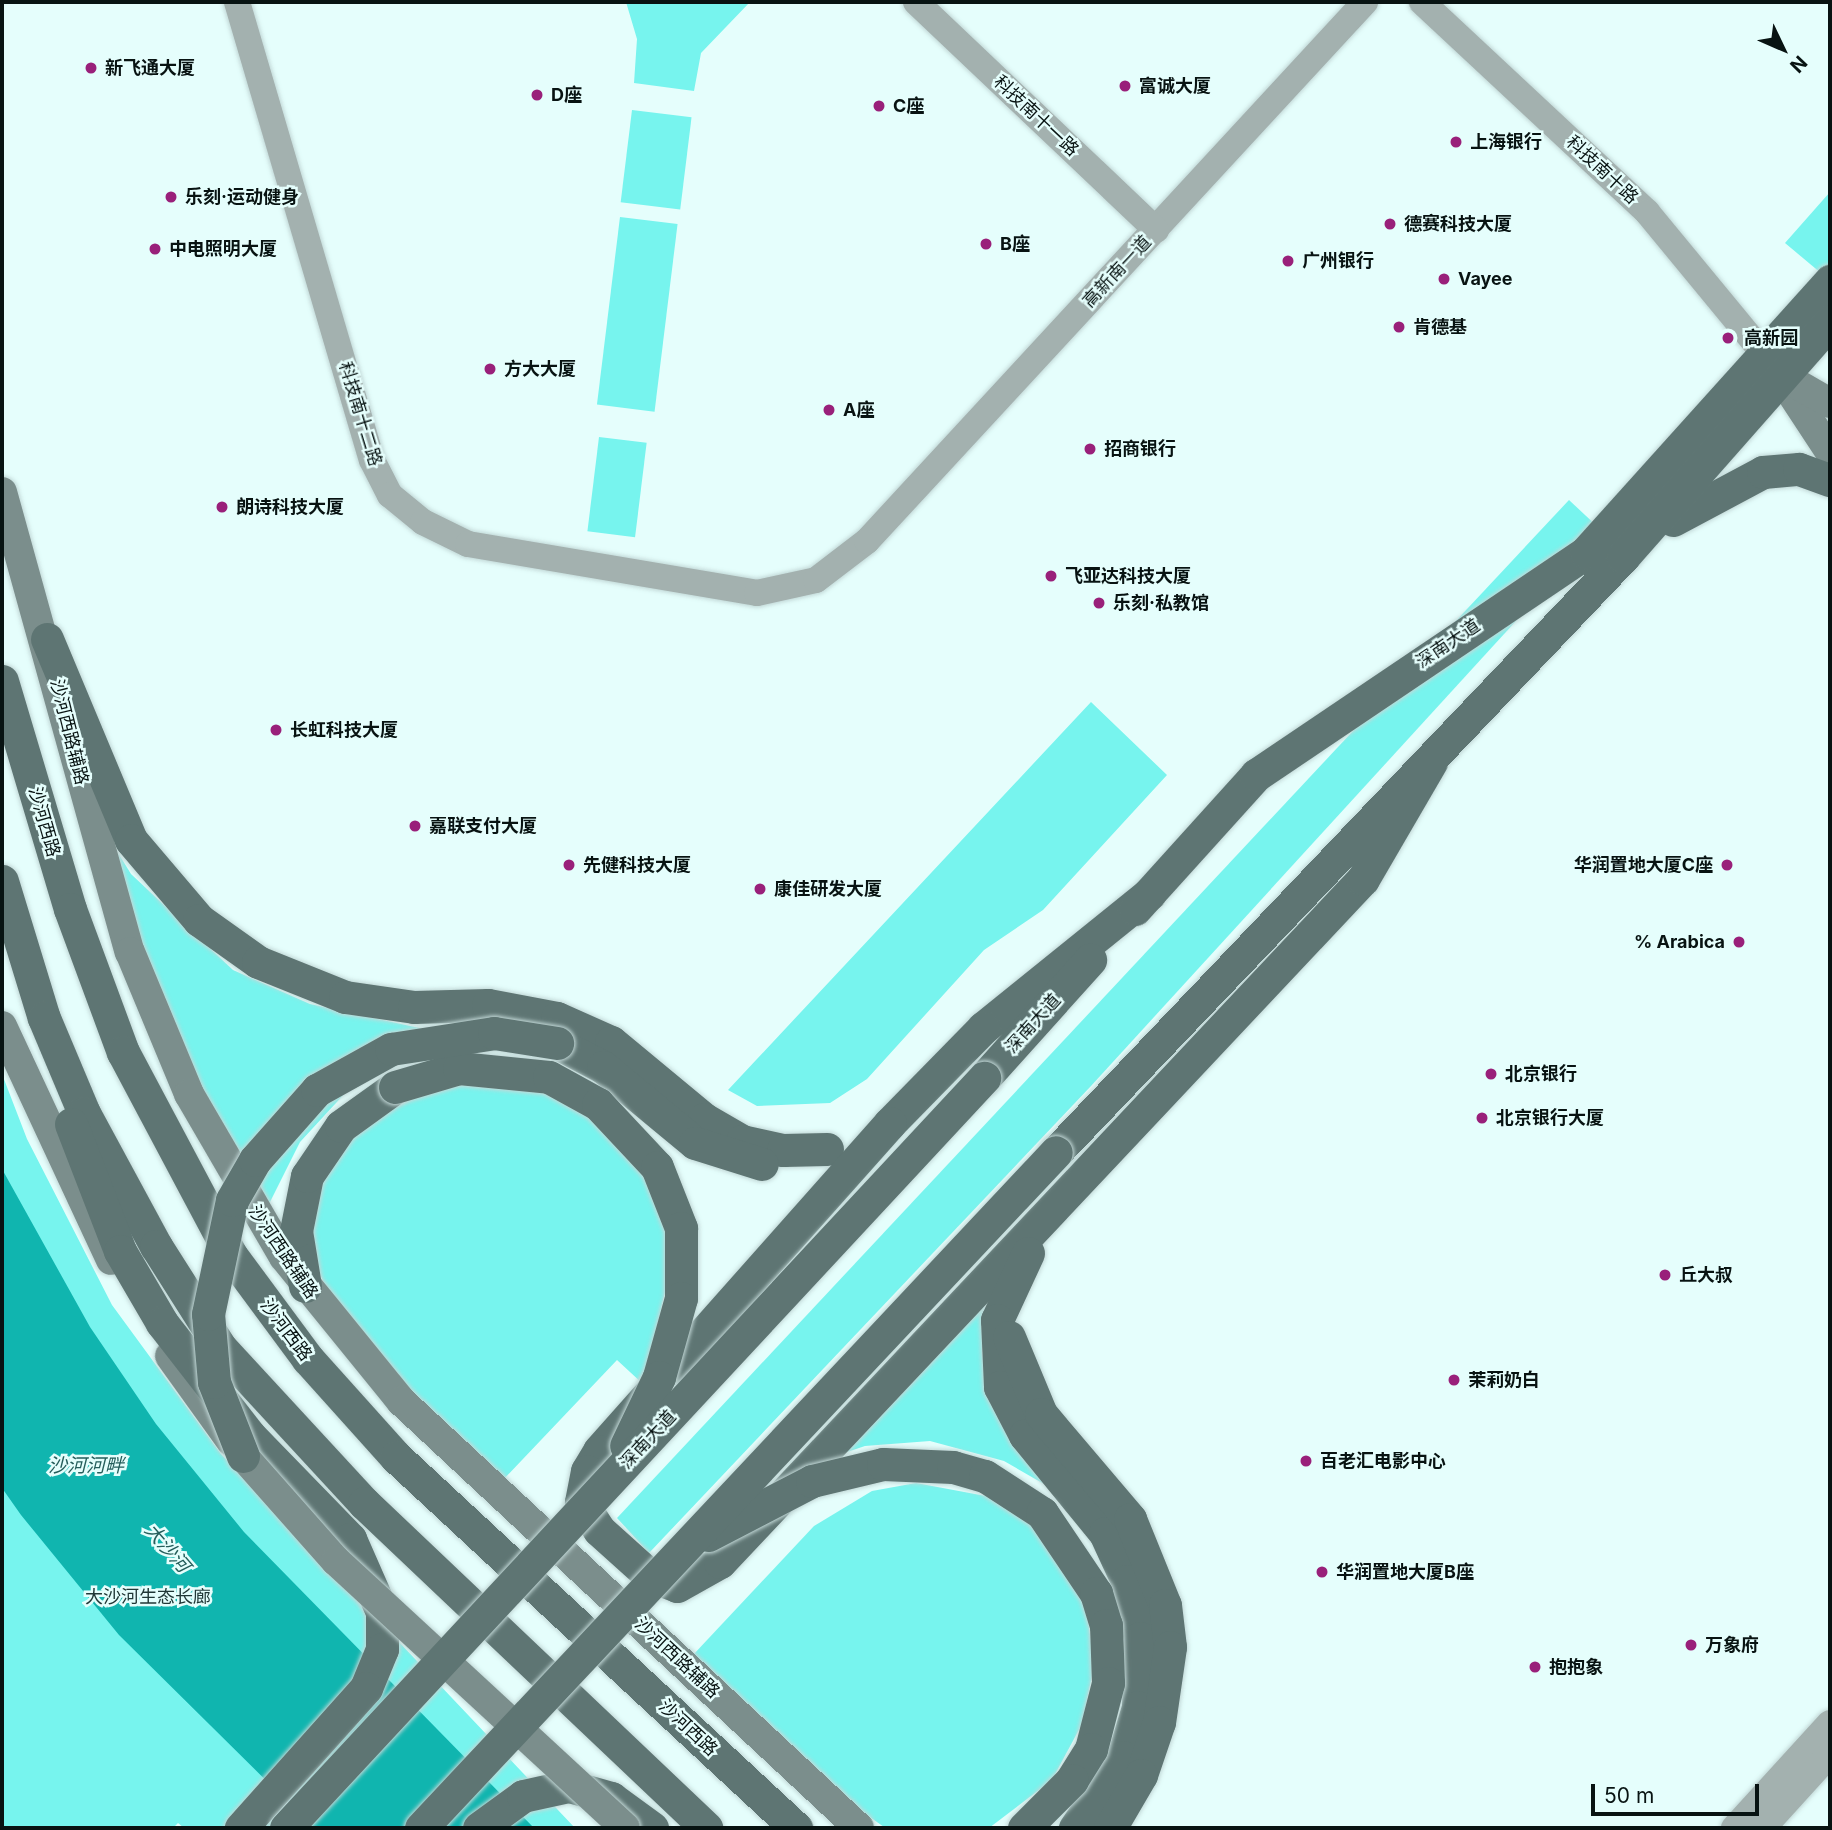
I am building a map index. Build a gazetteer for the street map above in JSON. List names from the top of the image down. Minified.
{"streets":{"main road":["深南大道","沙河西路辅路","沙河西路"],"street":["科技南十一路","科技南十路","高新南一道","科技南十二路"]},"crossings":[["科技南十一路","高新南一道"],["科技南十路","深南大道"],["高新南一道","科技南十二路"]],"water":["沙河河畔","大沙河"],"parks":["大沙河生态长廊"],"places":["新飞通大厦","富诚大厦","D座","C座","上海银行","乐刻·运动健身","德赛科技大厦","B座","中电照明大厦","广州银行","Vayee","肯德基","高新园","方大大厦","A座","招商银行","朗诗科技大厦","飞亚达科技大厦","乐刻·私教馆","长虹科技大厦","嘉联支付大厦","先健科技大厦","华润置地大厦C座","康佳研发大厦","% Arabica","北京银行","北京银行大厦","丘大叔","茉莉奶白","百老汇电影中心","华润置地大厦B座","万象府","抱抱象"],"scale_bar":"50 m","north":"bottom right"}
